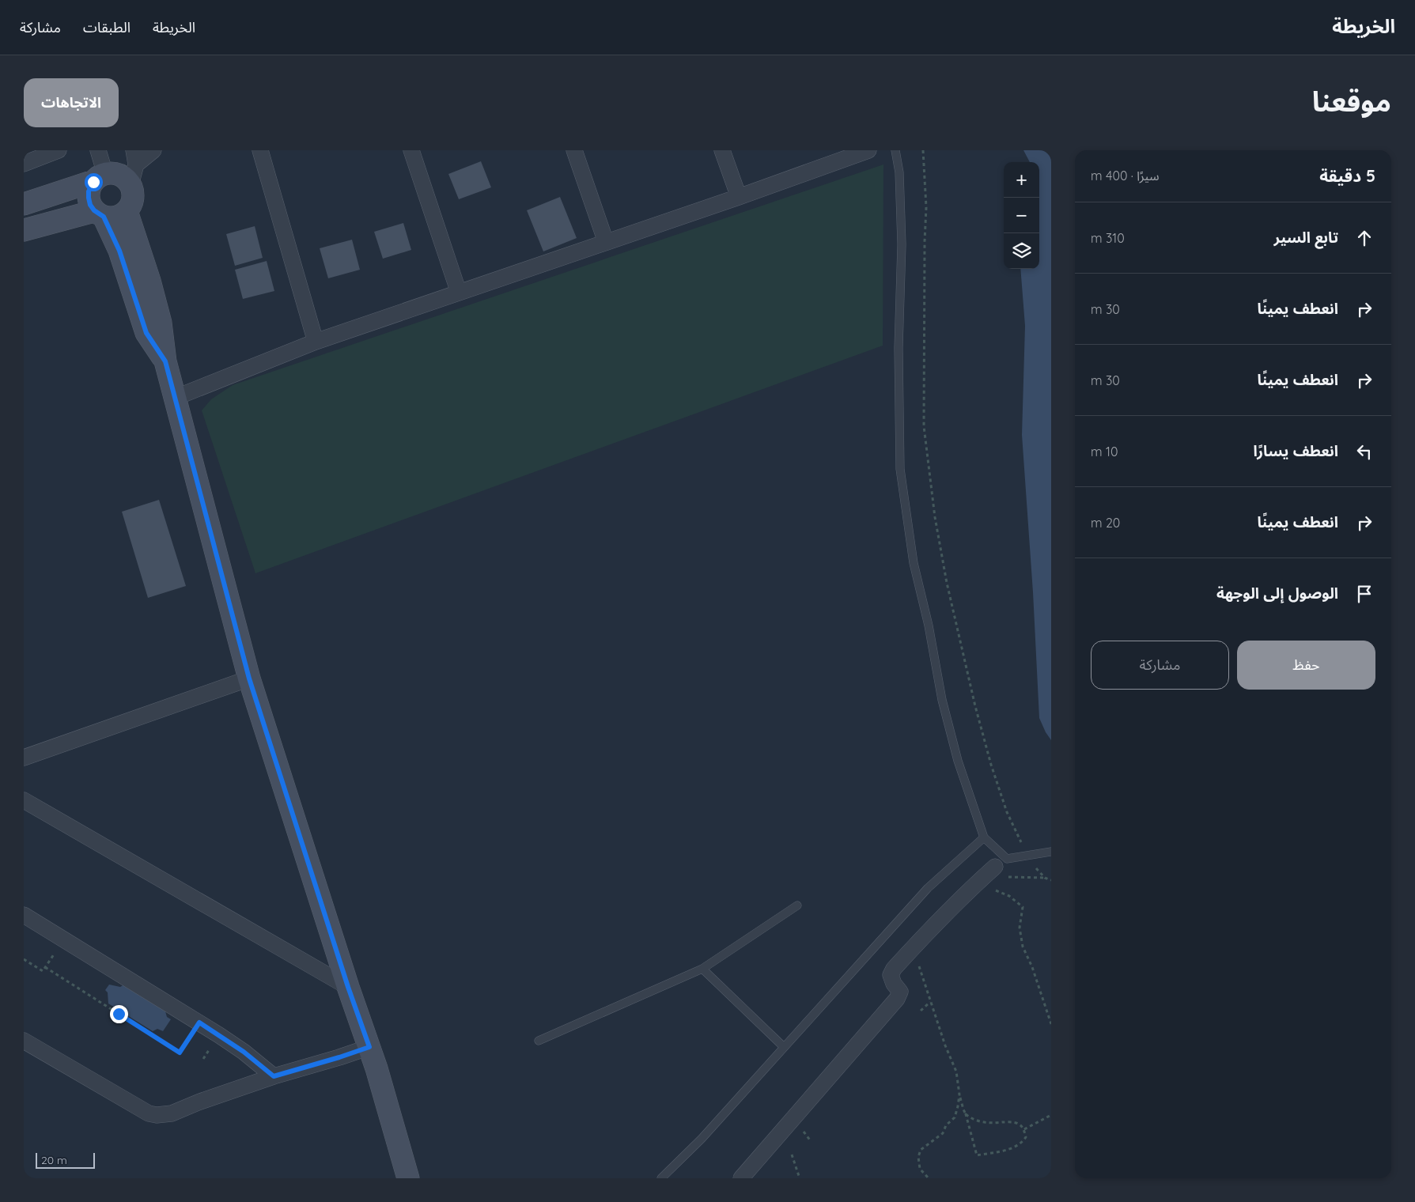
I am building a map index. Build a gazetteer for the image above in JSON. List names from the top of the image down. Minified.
{"scale_bar":"20 m","page":{"header":"الخريطة","nav":["الخريطة","الطبقات","مشاركة"],"title":"موقعنا","buttons":["الاتجاهات",["حفظ","مشاركة"]],"heading":["5 دقيقة","سيرًا · 400 m"],"map_buttons":["+","−"],"list":[["تابع السير","310 m"],["انعطف يمينًا","30 m"],["انعطف يمينًا","30 m"],["انعطف يسارًا","10 m"],["انعطف يمينًا","20 m"],"الوصول إلى الوجهة"],"scale":"20 m"}}
